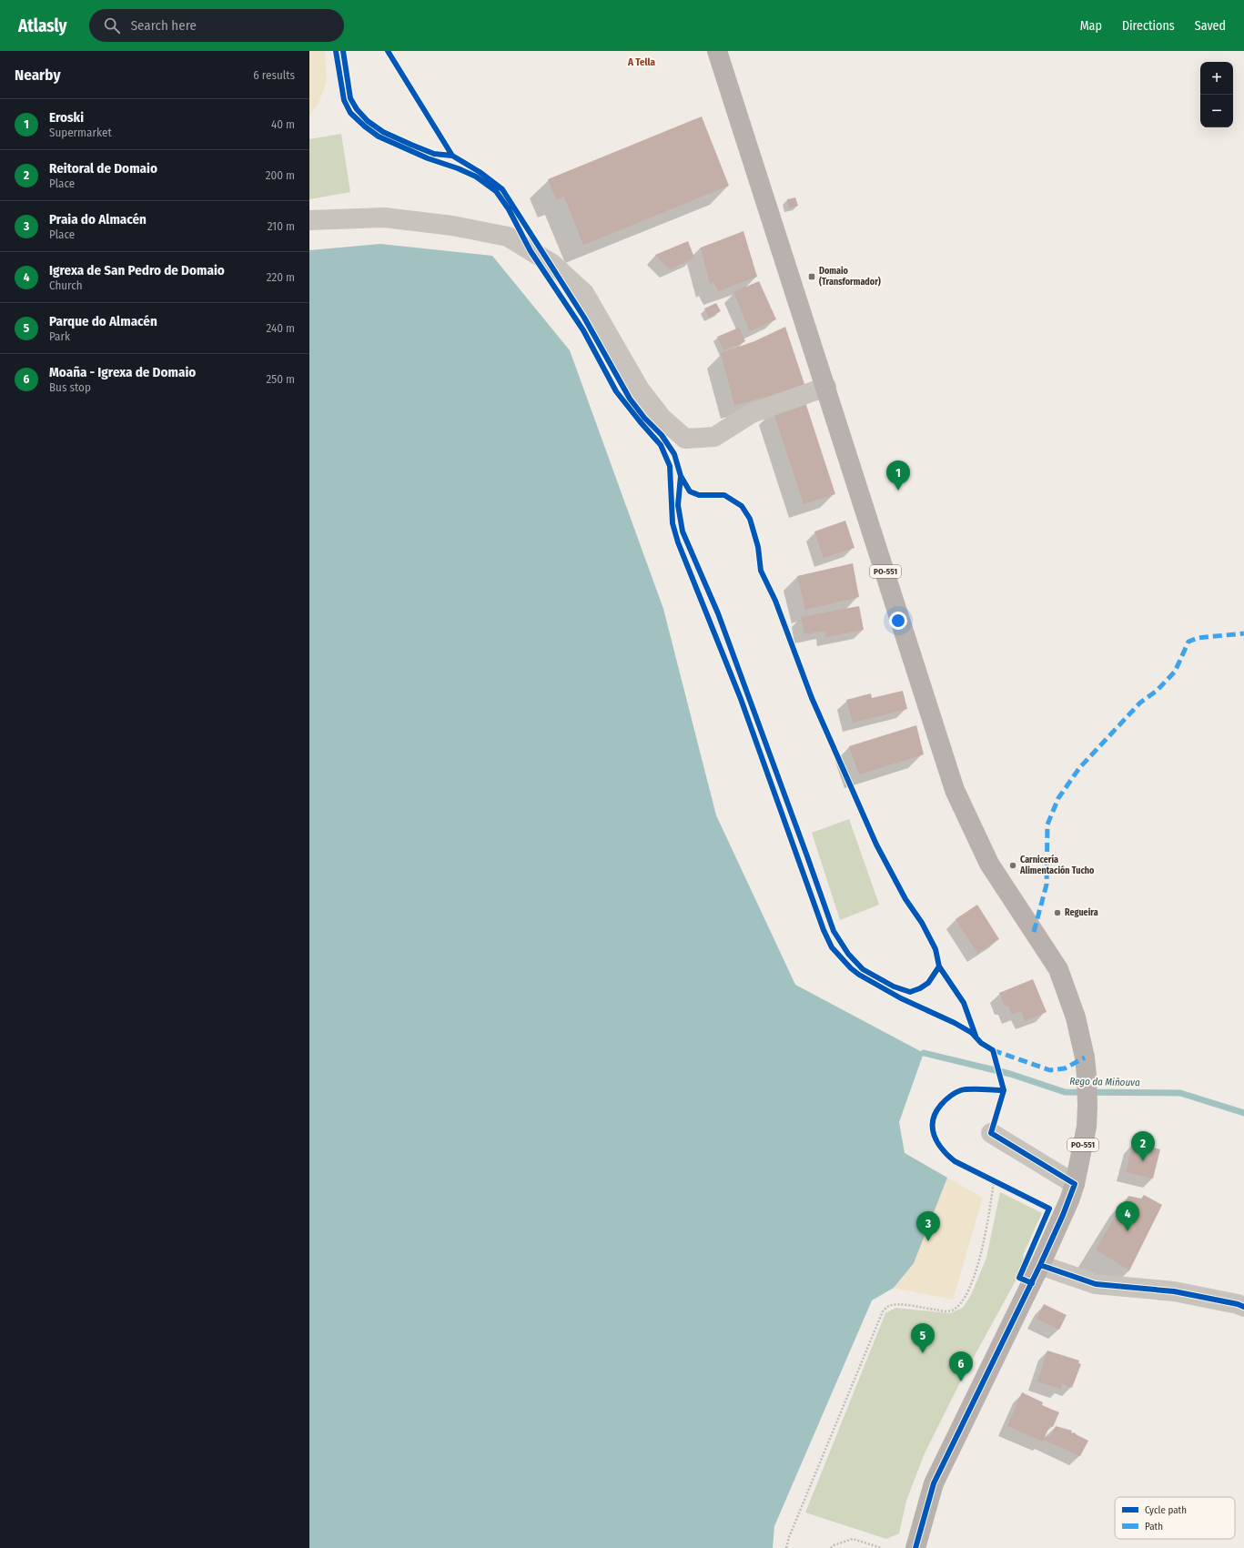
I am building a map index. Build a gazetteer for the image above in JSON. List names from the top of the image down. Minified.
{"streets":{"main road":["PO-551"]},"districts":["A Tella"],"water":["Rego da Miñouva"],"places":{"transit":["Domaio (Transformador)"],"other":["Carnicería Alimentación Tucho","Regueira"]},"legend":["Cycle path","Path"],"page":{"header":"Atlasly","search":"Search here","nav":["Map","Directions","Saved"],"heading":["Nearby","6 results"],"map_buttons":["+","−"],"list":[{"mark":"1","name":"Eroski","note":"Supermarket","value":"40 m"},{"mark":"2","name":"Reitoral de Domaio","note":"Place","value":"200 m"},{"mark":"3","name":"Praia do Almacén","note":"Place","value":"210 m"},{"mark":"4","name":"Igrexa de San Pedro de Domaio","note":"Church","value":"220 m"},{"mark":"5","name":"Parque do Almacén","note":"Park","value":"240 m"},{"mark":"6","name":"Moaña - Igrexa de Domaio","note":"Bus stop","value":"250 m"}],"pins":["1","2","4","3","5","6"]}}
